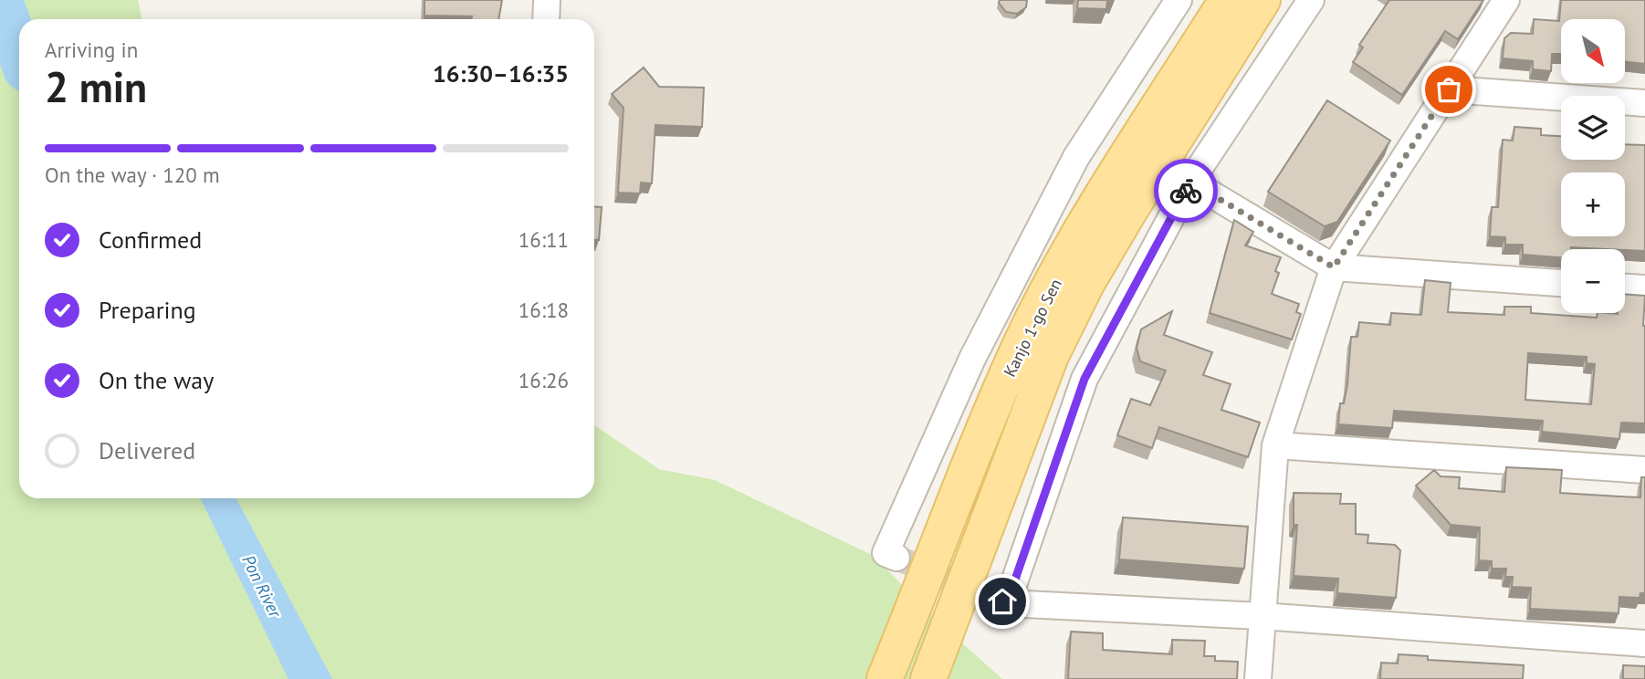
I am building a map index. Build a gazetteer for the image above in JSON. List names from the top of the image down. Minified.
{"streets":{"main road":["Kanjo 1-go Sen"]},"water":["Pon River"],"north":"bottom right","page":{"map_buttons":["+","−"],"heading":["2 min","Arriving in","16:30–16:35"],"bar":"On the way · 120 m","list":[["Confirmed","16:11"],["Preparing","16:18"],["On the way","16:26"],"Delivered"]}}
